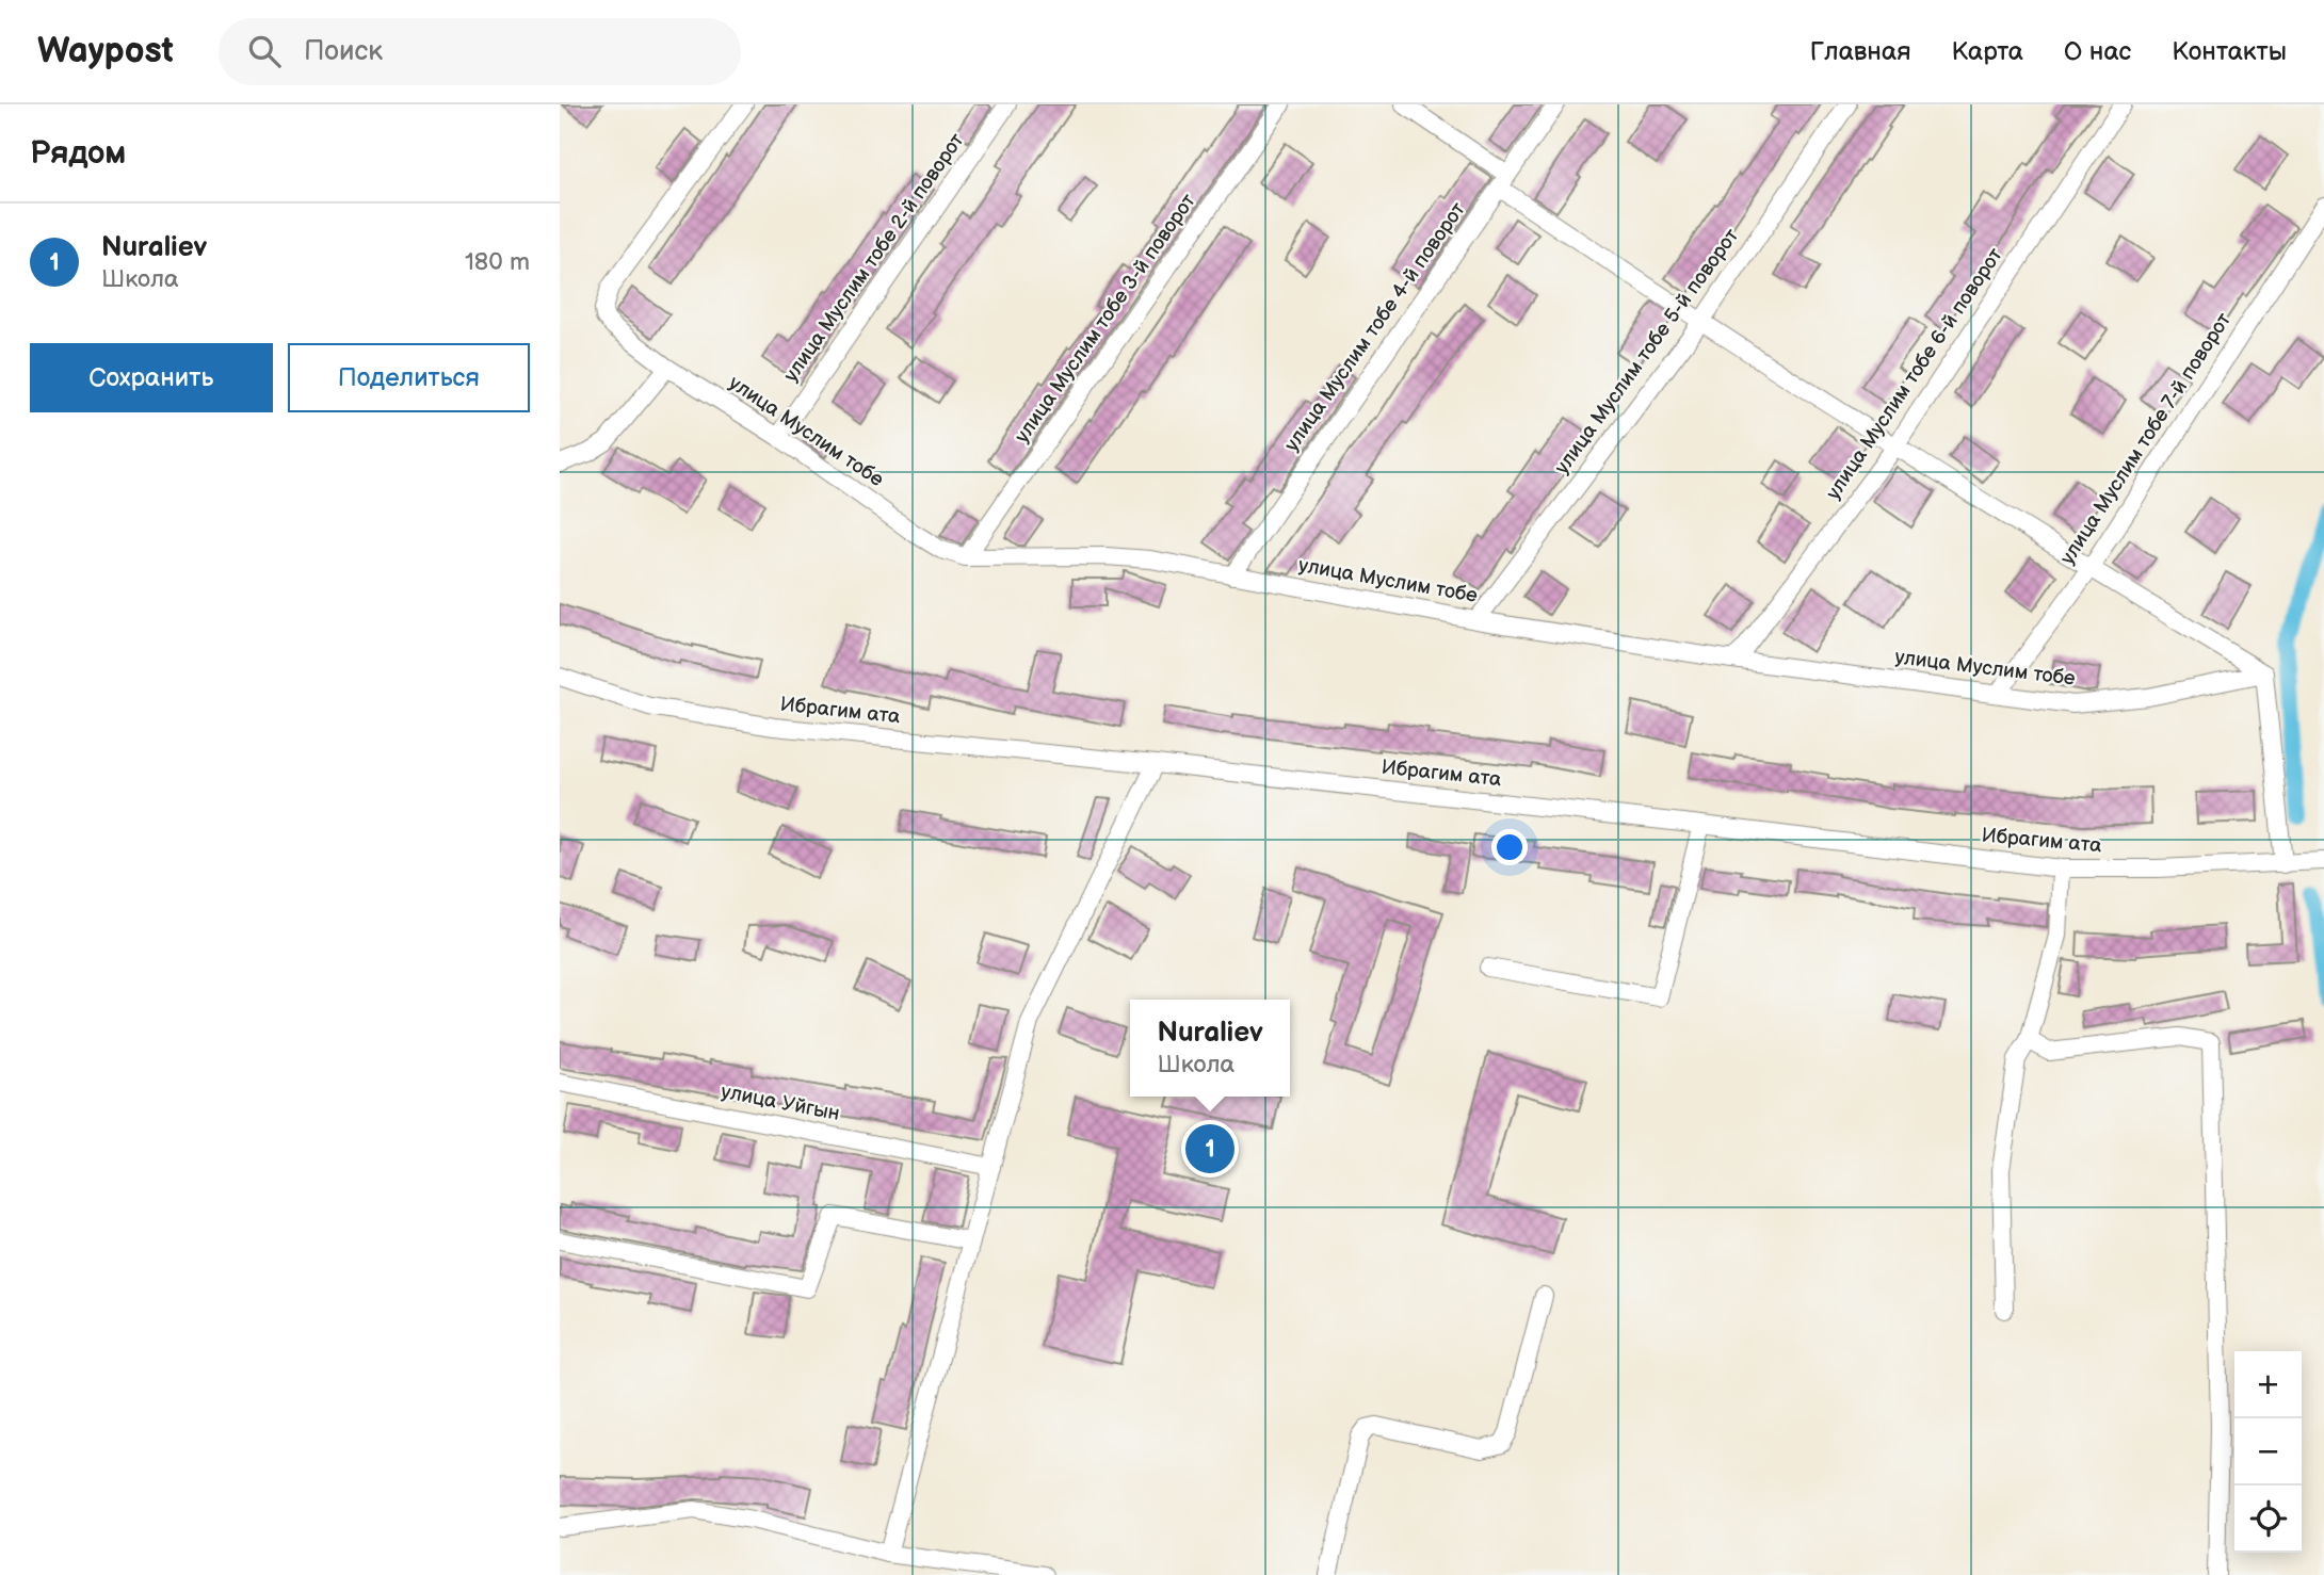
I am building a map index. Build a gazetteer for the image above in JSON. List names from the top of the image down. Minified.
{"streets":{"street":["улица Муслим тобе 2-й поворот","улица Муслим тобе 3-й поворот","улица Муслим тобе 4-й поворот","улица Муслим тобе 5-й поворот","улица Муслим тобе 6-й поворот","улица Муслим тобе","улица Муслим тобе 7-й поворот","Ибрагим ата","улица Уйгын"]},"crossings":[["улица Муслим тобе 2-й поворот","улица Муслим тобе"],["улица Муслим тобе 3-й поворот","улица Муслим тобе"],["улица Муслим тобе 4-й поворот","улица Муслим тобе"],["улица Муслим тобе 5-й поворот","улица Муслим тобе"],["улица Муслим тобе 6-й поворот","улица Муслим тобе"],["улица Муслим тобе","улица Муслим тобе 7-й поворот"]],"page":{"header":"Waypost","search":"Поиск","nav":["Главная","Карта","О нас","Контакты"],"heading":"Рядом","list":[{"mark":"1","name":"Nuraliev","note":"Школа","value":"180 m"}],"buttons":["Сохранить","Поделиться"],"popup":["Nuraliev","Школа"],"pins":"1","map_buttons":["+","−"]}}
